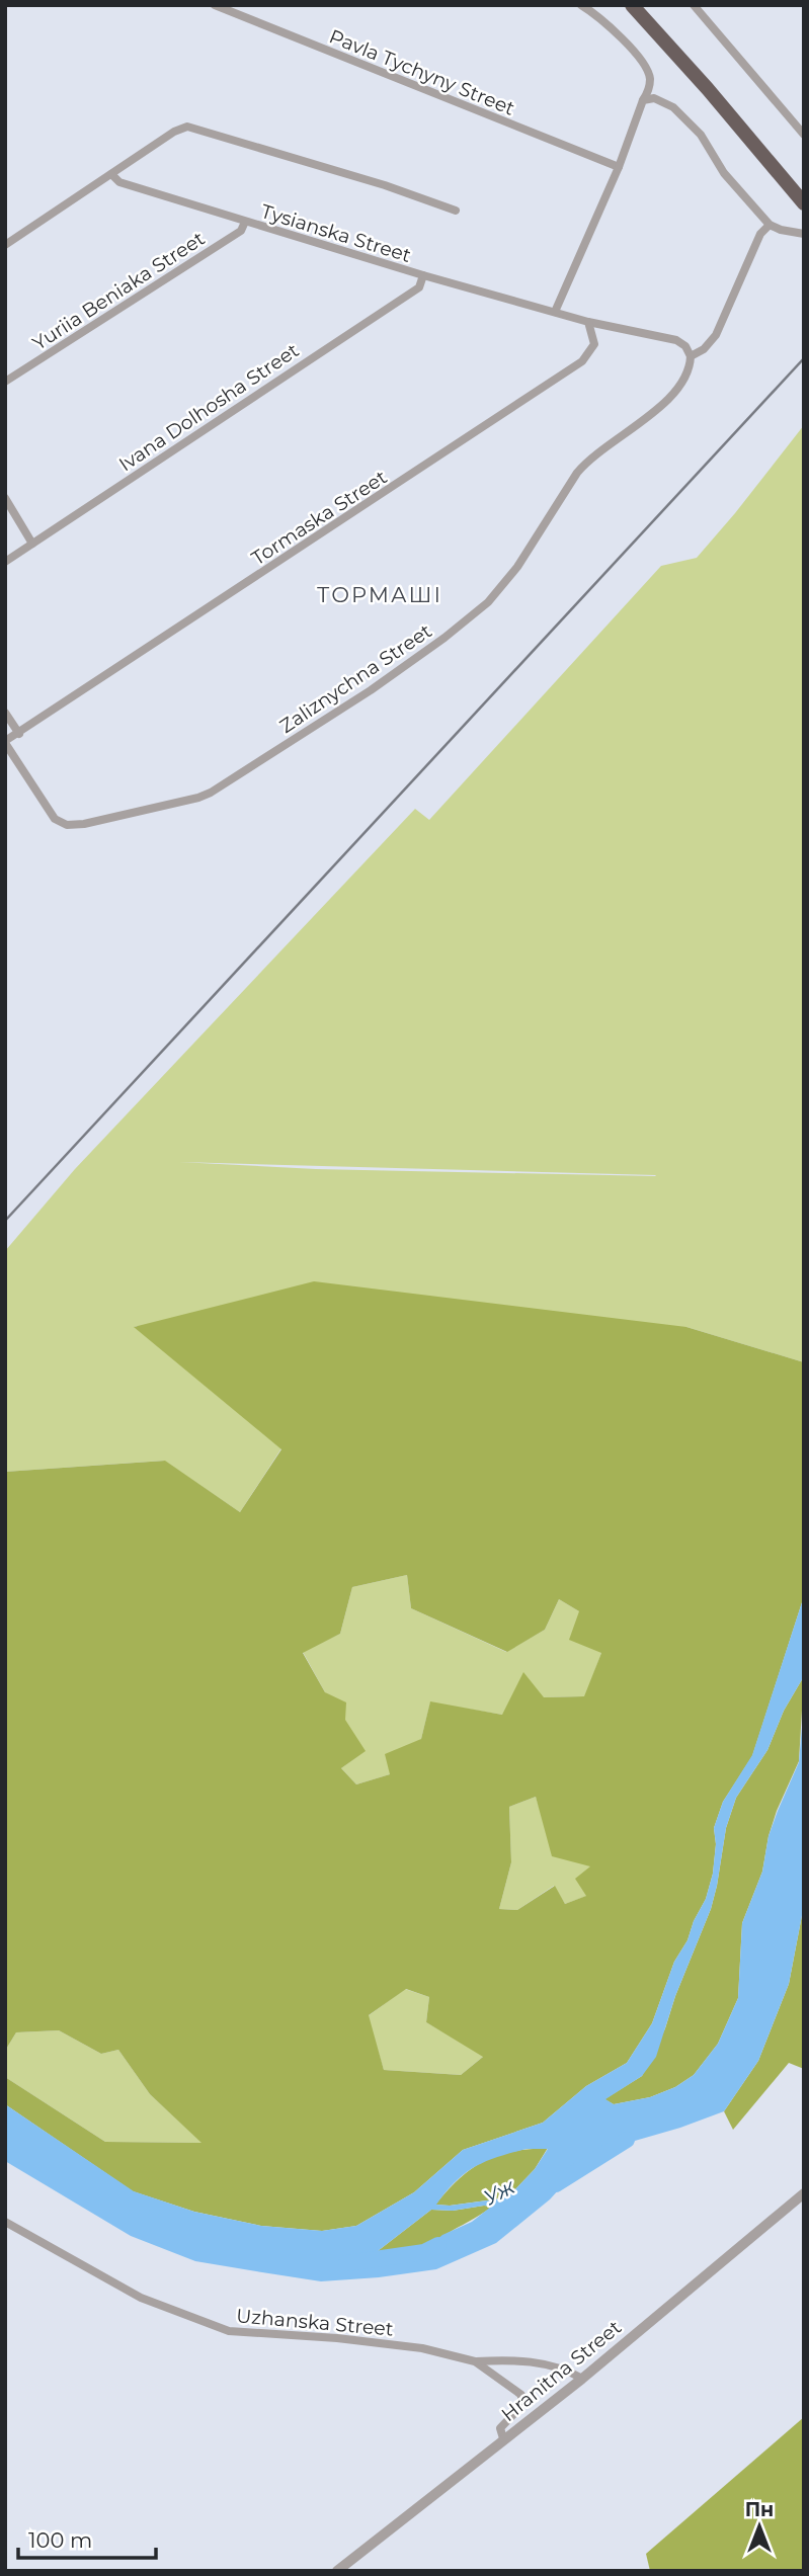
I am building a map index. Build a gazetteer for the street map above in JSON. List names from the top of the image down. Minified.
{"streets":{"street":["Pavla Tychyny Street","Tysianska Street","Yuriia Beniaka Street","Ivana Dolhosha Street","Tormaska Street","Zaliznychna Street","Uzhanska Street","Hranitna Street"]},"crossings":[["Tysianska Street","Yuriia Beniaka Street"],["Tysianska Street","Ivana Dolhosha Street"],["Tormaska Street","Zaliznychna Street"],["Uzhanska Street","Hranitna Street"]],"districts":["ТОРМАШІ"],"water":["Уж"],"scale_bar":"100 m","north":"top"}
